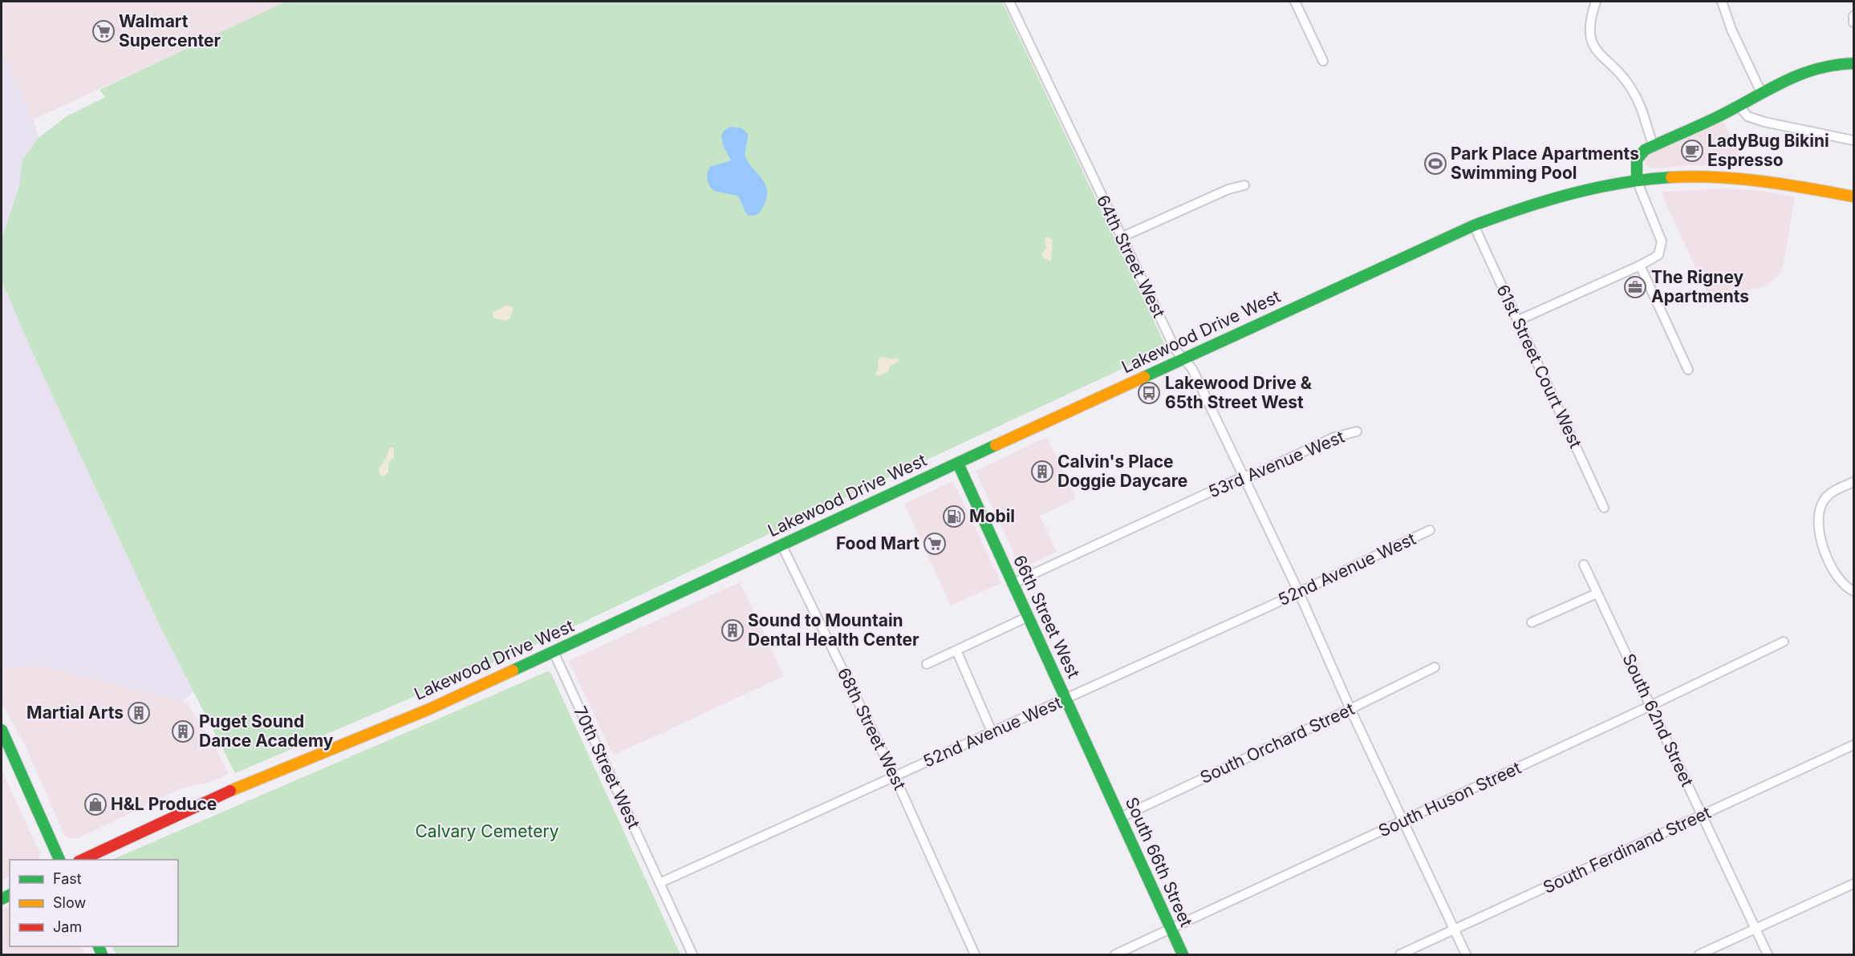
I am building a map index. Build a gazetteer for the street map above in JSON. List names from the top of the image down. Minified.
{"streets":{"main road":["Lakewood Drive West","66th Street West","South 66th Street"],"street":["64th Street West","61st Street Court West","53rd Avenue West","52nd Avenue West","South 62nd Street","68th Street West","South Orchard Street","70th Street West","South Huson Street","South Ferdinand Street"]},"crossings":[["64th Street West","Lakewood Drive West"],["64th Street West","53rd Avenue West"],["64th Street West","52nd Avenue West"],["64th Street West","South Orchard Street"],["64th Street West","South Huson Street"],["64th Street West","South Ferdinand Street"],["Lakewood Drive West","61st Street Court West"],["Lakewood Drive West","66th Street West"],["Lakewood Drive West","68th Street West"],["Lakewood Drive West","70th Street West"],["53rd Avenue West","66th Street West"],["52nd Avenue West","66th Street West"],["52nd Avenue West","68th Street West"],["52nd Avenue West","70th Street West"],["66th Street West","South 66th Street"],["South 62nd Street","South Huson Street"],["South 62nd Street","South Ferdinand Street"],["South Orchard Street","South 66th Street"],["South Huson Street","South 66th Street"]],"parks":["Calvary Cemetery"],"places":{"supermarket":["Walmart Supercenter","Food Mart"],"cafe":["LadyBug Bikini Espresso"],"sports":["Park Place Apartments Swimming Pool"],"office":["The Rigney Apartments"],"bus stop":["Lakewood Drive & 65th Street West"],"building":["Calvin's Place Doggie Daycare","Sound to Mountain Dental Health Center","Martial Arts","Puget Sound Dance Academy"],"fuel station":["Mobil"],"shop":["H&L Produce"]},"legend":["Fast","Slow","Jam"]}
